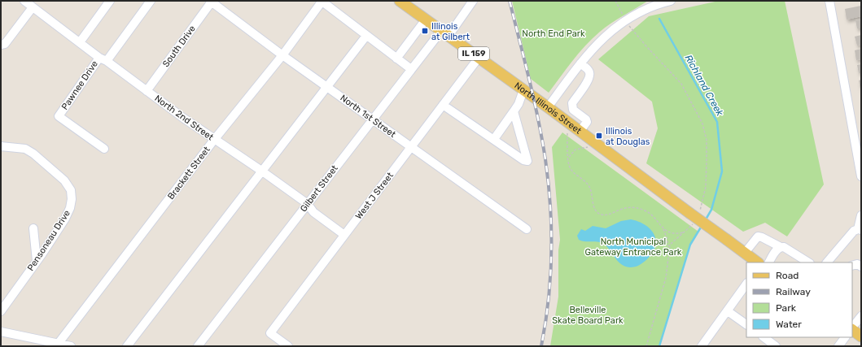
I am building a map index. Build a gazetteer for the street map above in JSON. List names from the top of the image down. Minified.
{"streets":{"main road":["IL 159","North Illinois Street"],"street":["South Drive","Pawnee Drive","North 1st Street","North 2nd Street","Brackett Street","Gilbert Street","West J Street","Pensoneau Drive"]},"crossings":[["South Drive","North 1st Street"],["South Drive","North 2nd Street"],["Pawnee Drive","North 2nd Street"],["North Illinois Street","Gilbert Street"],["North Illinois Street","West J Street"],["North 1st Street","Brackett Street"],["North 1st Street","Gilbert Street"],["North 1st Street","West J Street"],["North 2nd Street","Brackett Street"],["North 2nd Street","Gilbert Street"],["North 2nd Street","West J Street"]],"water":["Richland Creek"],"parks":["North End Park","North Municipal Gateway Entrance Park","Belleville Skate Board Park"],"places":{"transit":["Illinois at Gilbert","Illinois at Douglas"]},"legend":["Road","Railway","Park","Water"]}
